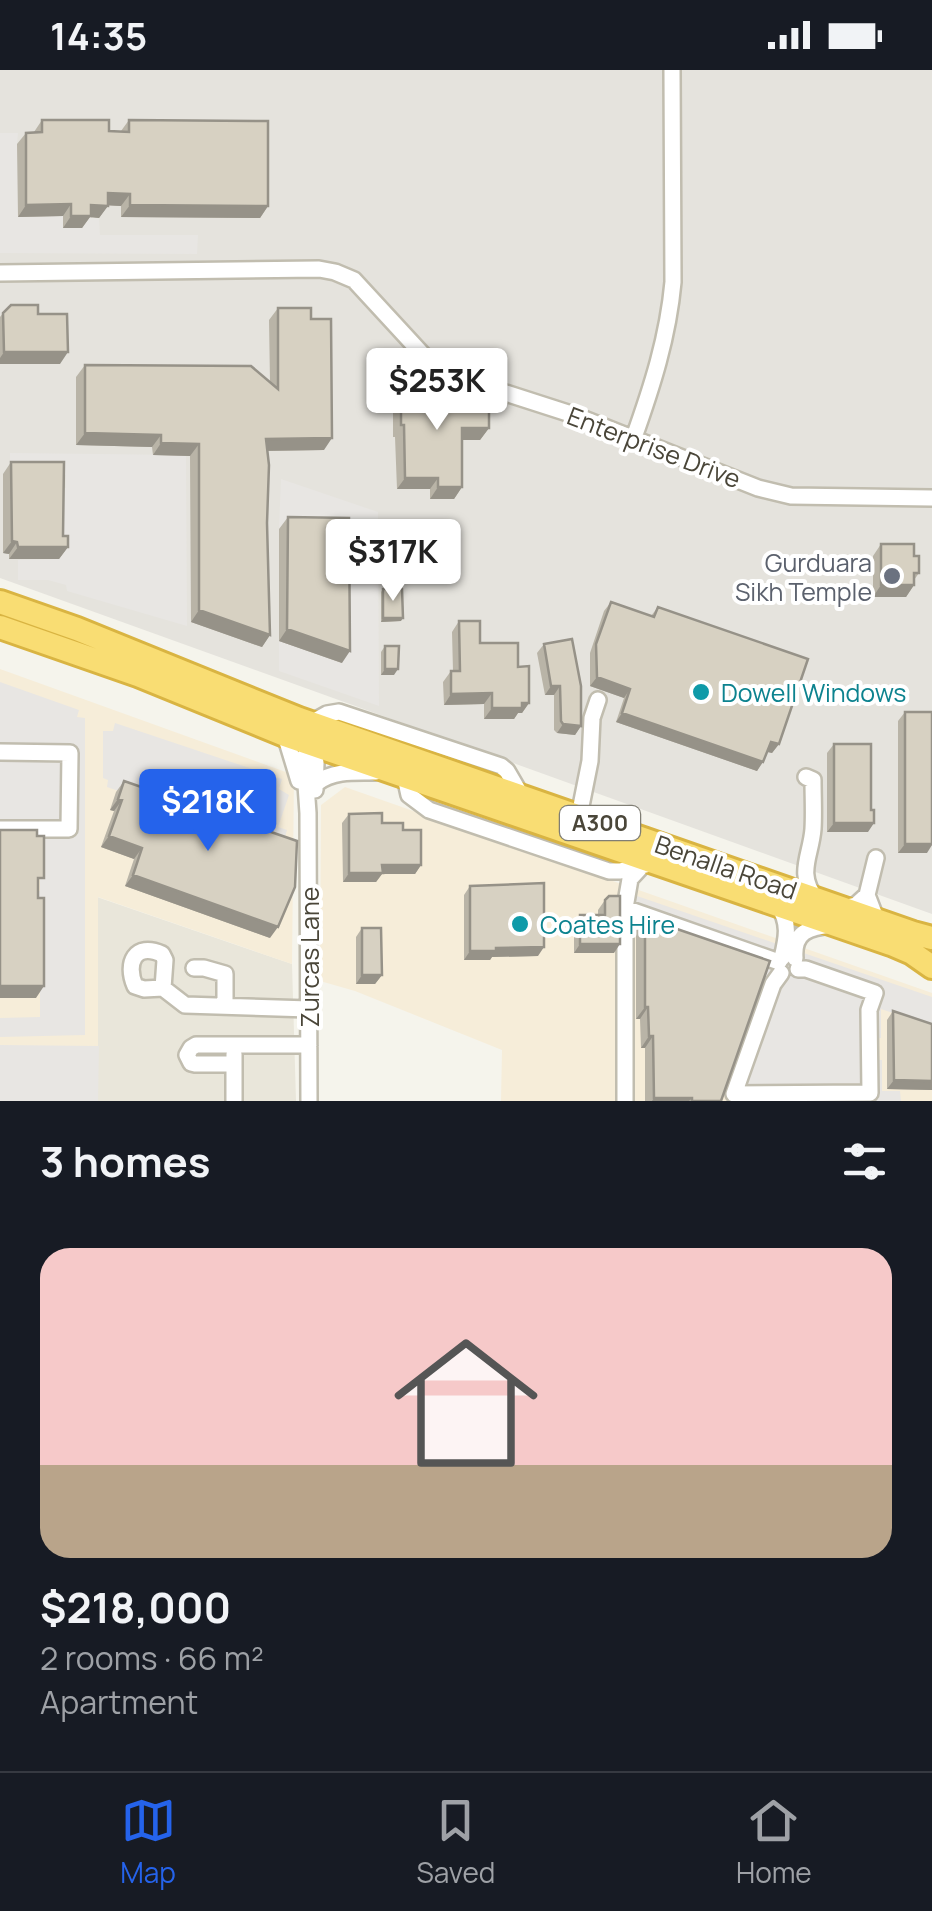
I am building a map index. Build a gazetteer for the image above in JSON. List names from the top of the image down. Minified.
{"streets":{"highway":["A300","Benalla Road"],"street":["Enterprise Drive","Zurcas Lane"]},"crossings":[["Benalla Road","Zurcas Lane"]],"places":["Gurduara Sikh Temple","Dowell Windows","Coates Hire"],"page":{"status":"14:35","price":["$253K","$317K","$218K"],"heading":"3 homes","list":[{"name":"$218,000","note":"2 rooms · 66 m² · Apartment"}],"tabs":["Map","Saved","Home"]}}
